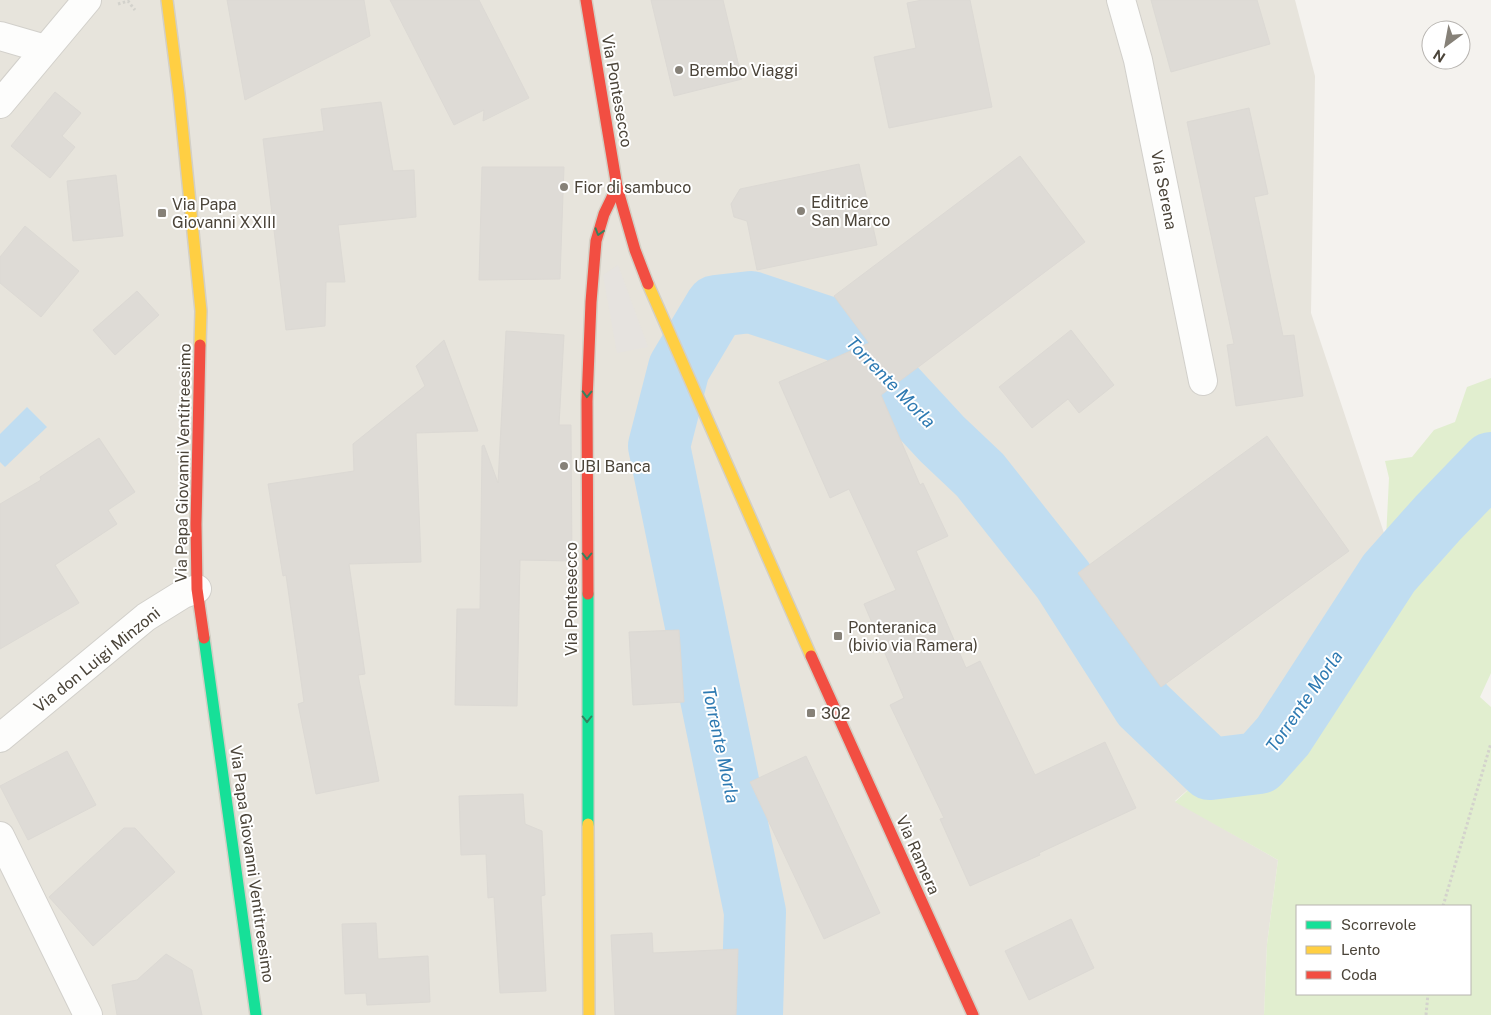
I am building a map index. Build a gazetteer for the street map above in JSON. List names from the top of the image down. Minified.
{"streets":{"street":["Via Pontesecco","Via Serena","Via Papa Giovanni Ventitreesimo","Via don Luigi Minzoni","Via Ramera"]},"crossings":[["Via Pontesecco","Via Ramera"],["Via Papa Giovanni Ventitreesimo","Via don Luigi Minzoni"]],"one_way":["Via Pontesecco"],"water":["Torrente Morla"],"places":{"other":["Brembo Viaggi","Fior di sambuco","Editrice San Marco","UBI Banca"],"transit":["Via Papa Giovanni XXIII","Ponteranica (bivio via Ramera)","302"]},"legend":["Scorrevole","Lento","Coda"],"north":"bottom left"}
